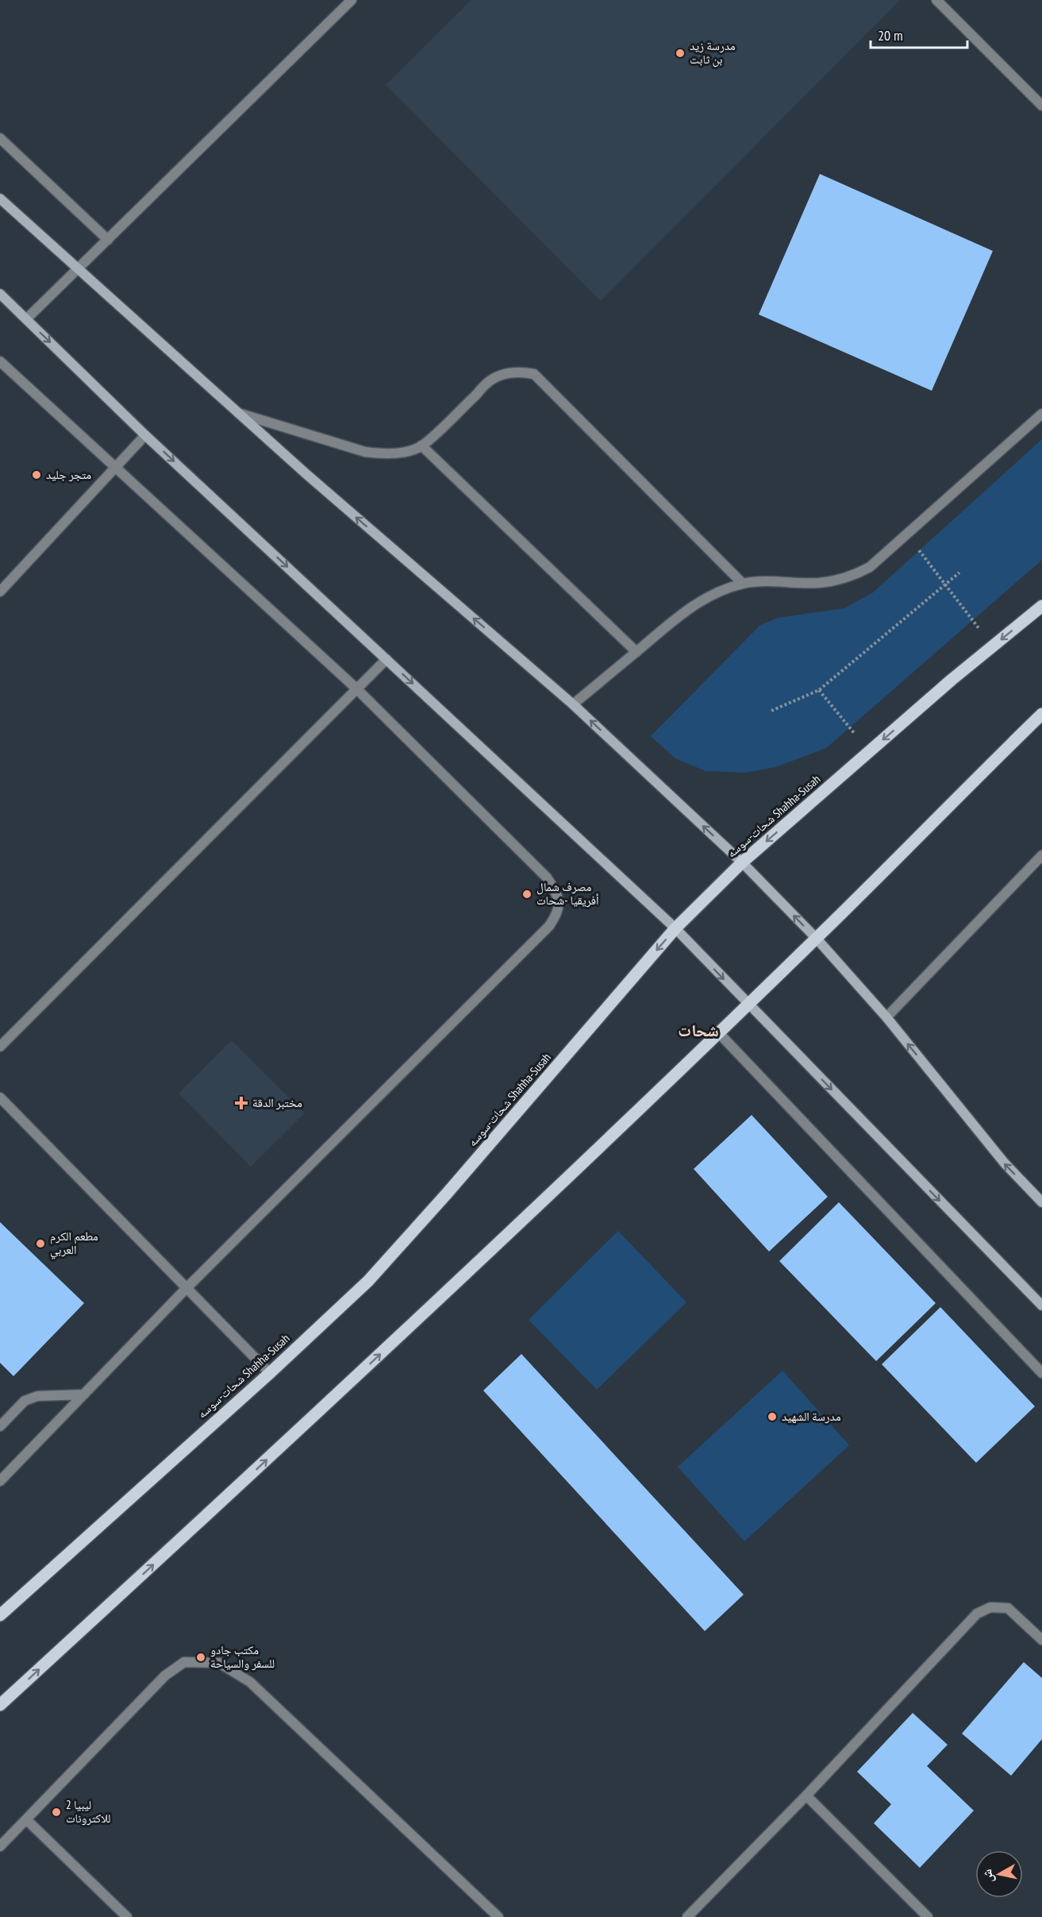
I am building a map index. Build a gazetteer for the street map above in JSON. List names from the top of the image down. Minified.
{"streets":{"main road":["شحات-سوسه Shahha-Susah"]},"districts":["شحات"],"places":{"other":["مدرسة زيد بن ثابت","متجر جليد","مصرف شمال أفريقيا -شحات","مطعم الكرم العربي","مدرسة الشهيد","مكتب جادو للسفر والسياحة","ليبيا 2 للاكترونات"],"health":["مختبر الدقة"]},"scale_bar":"20 m","north":"left"}
